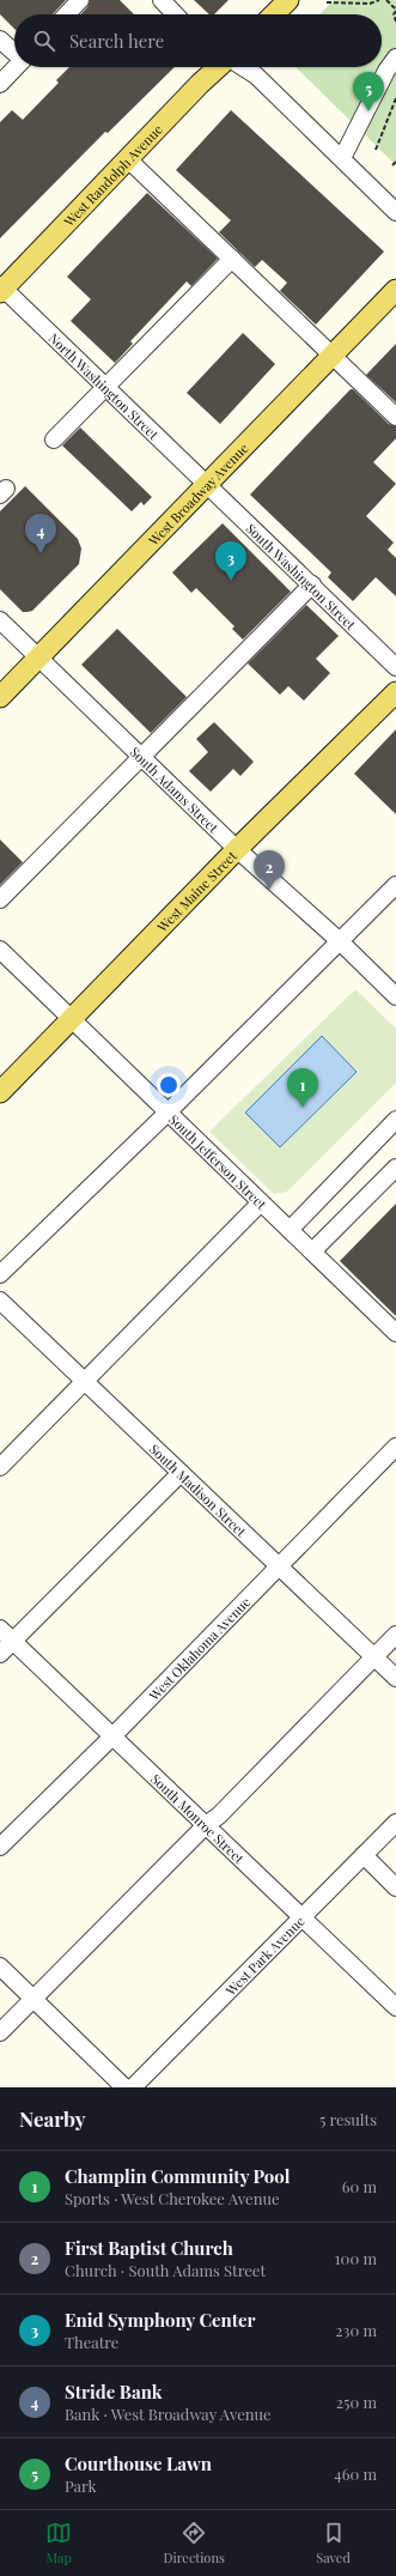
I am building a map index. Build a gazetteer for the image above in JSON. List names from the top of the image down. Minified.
{"streets":{"main road":["West Randolph Avenue","West Broadway Avenue","West Maine Street"],"street":["North Washington Street","South Washington Street","South Adams Street","South Jefferson Street","South Madison Street","West Oklahoma Avenue","South Monroe Street","West Park Avenue"]},"crossings":[["West Randolph Avenue","North Washington Street"],["North Washington Street","West Broadway Avenue"],["North Washington Street","South Washington Street"],["West Broadway Avenue","South Washington Street"],["West Broadway Avenue","South Adams Street"],["South Adams Street","West Maine Street"],["West Maine Street","South Jefferson Street"],["South Madison Street","West Oklahoma Avenue"],["West Oklahoma Avenue","South Monroe Street"],["South Monroe Street","West Park Avenue"]],"page":{"search":"Search here","pins":["5","4","3","2","1"],"heading":["Nearby","5 results"],"list":[{"mark":"1","name":"Champlin Community Pool","note":"Sports · West Cherokee Avenue","value":"60 m"},{"mark":"2","name":"First Baptist Church","note":"Church · South Adams Street","value":"100 m"},{"mark":"3","name":"Enid Symphony Center","note":"Theatre","value":"230 m"},{"mark":"4","name":"Stride Bank","note":"Bank · West Broadway Avenue","value":"250 m"},{"mark":"5","name":"Courthouse Lawn","note":"Park","value":"460 m"}],"nav":["Map","Directions","Saved"]}}
